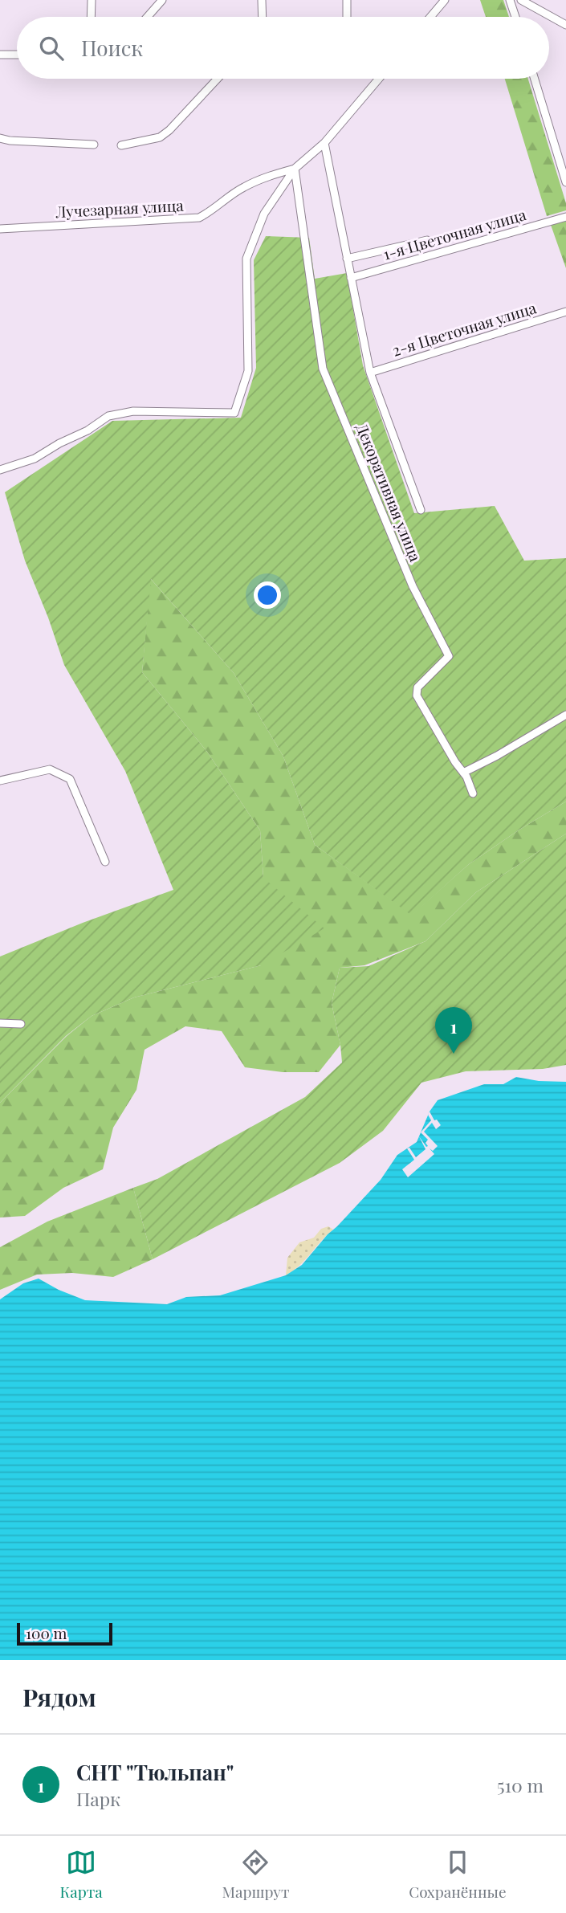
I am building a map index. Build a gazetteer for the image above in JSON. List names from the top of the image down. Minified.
{"streets":{"street":["Лучезарная улица","1-я Цветочная улица","2-я Цветочная улица","Декоративная улица"]},"crossings":[["Лучезарная улица","Декоративная улица"]],"scale_bar":"100 m","page":{"search":"Поиск","pins":"1","scale":"100 m","heading":"Рядом","list":[{"mark":"1","name":"СНТ \"Тюльпан\"","note":"Парк","value":"510 m"}],"nav":["Карта","Маршрут","Сохранённые"]}}
